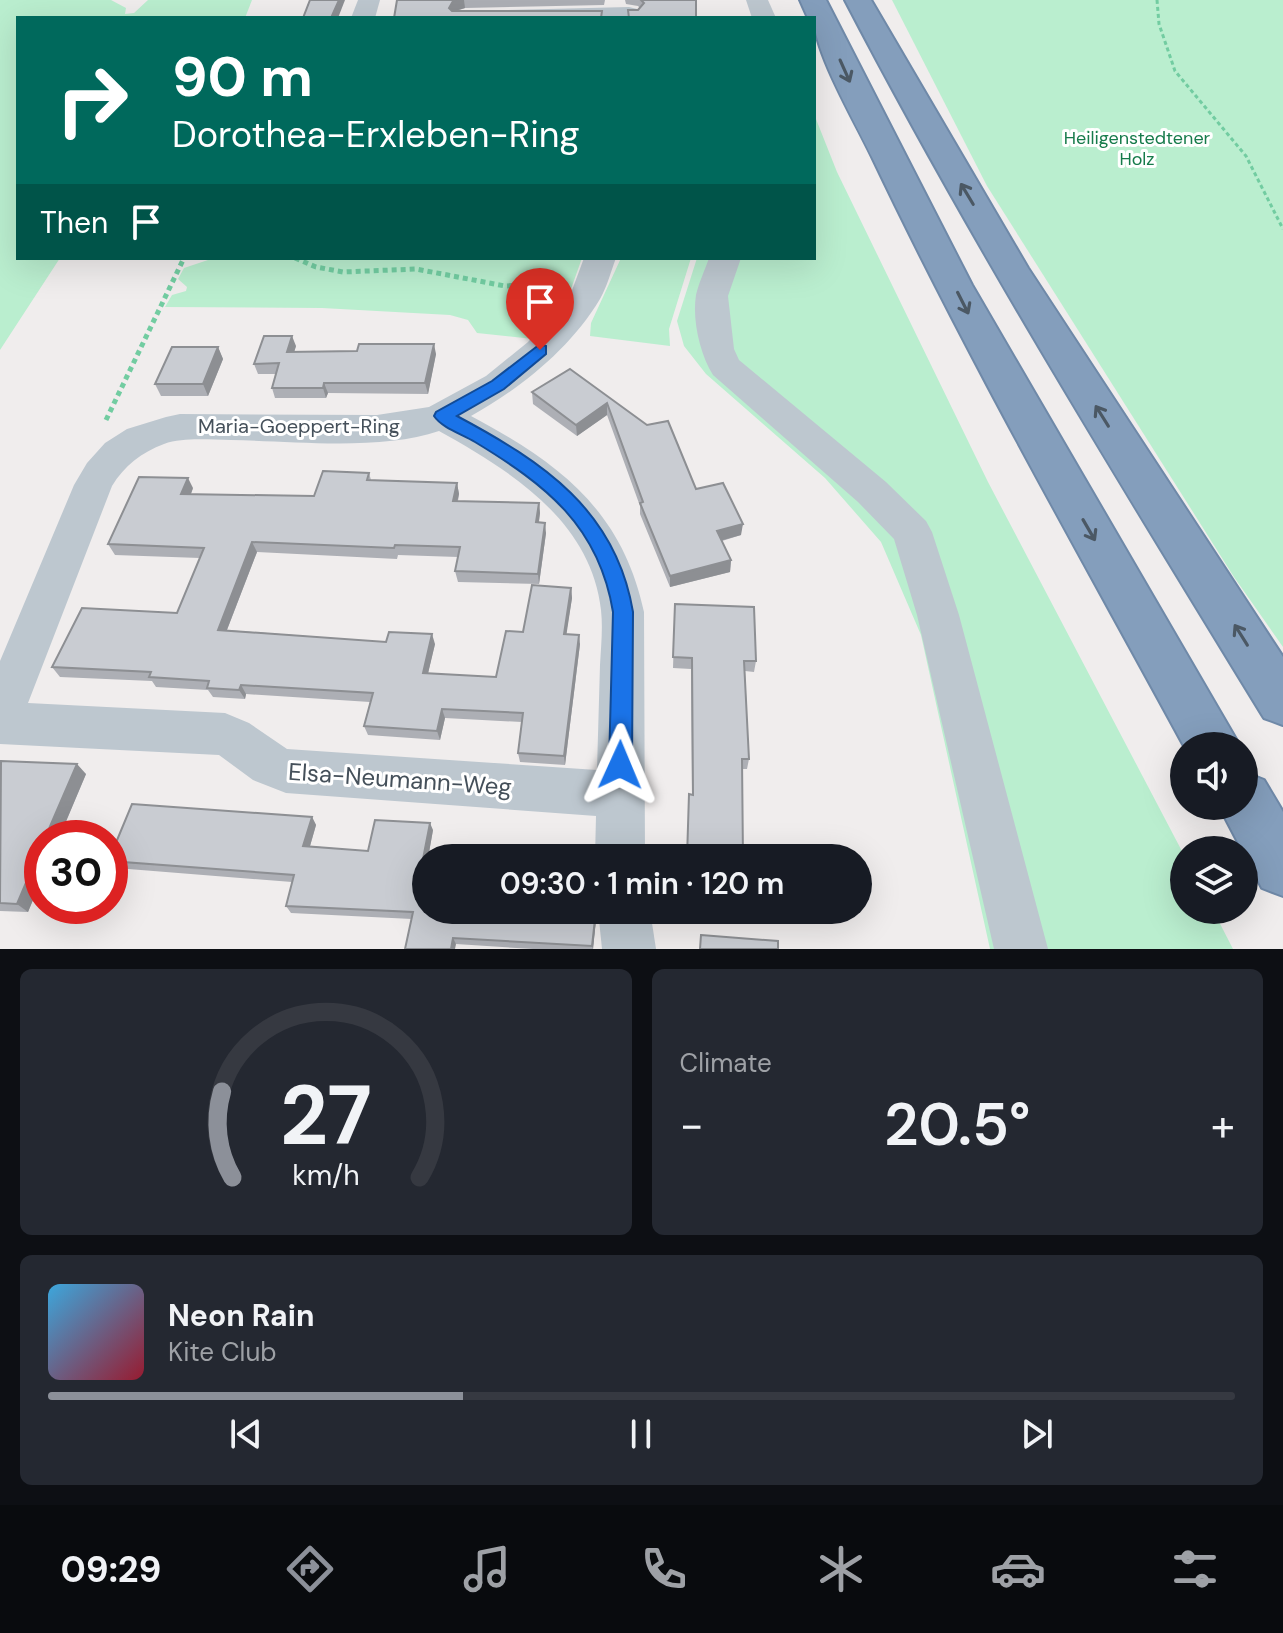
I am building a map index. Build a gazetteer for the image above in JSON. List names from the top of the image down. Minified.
{"streets":{"street":["Maria-Goeppert-Ring","Elsa-Neumann-Weg"]},"parks":["Heiligenstedtener Holz"],"page":{"turn":["90 m","Dorothea-Erxleben-Ring"],"then":"Then","limit":"30","trip":"09:30 · 1 min · 120 m","tile":"Climate","heat":["−","20.5°","+"],"song":["Neon Rain","Kite Club"],"tabs":"09:29","gauge":["27","km/h"]}}
